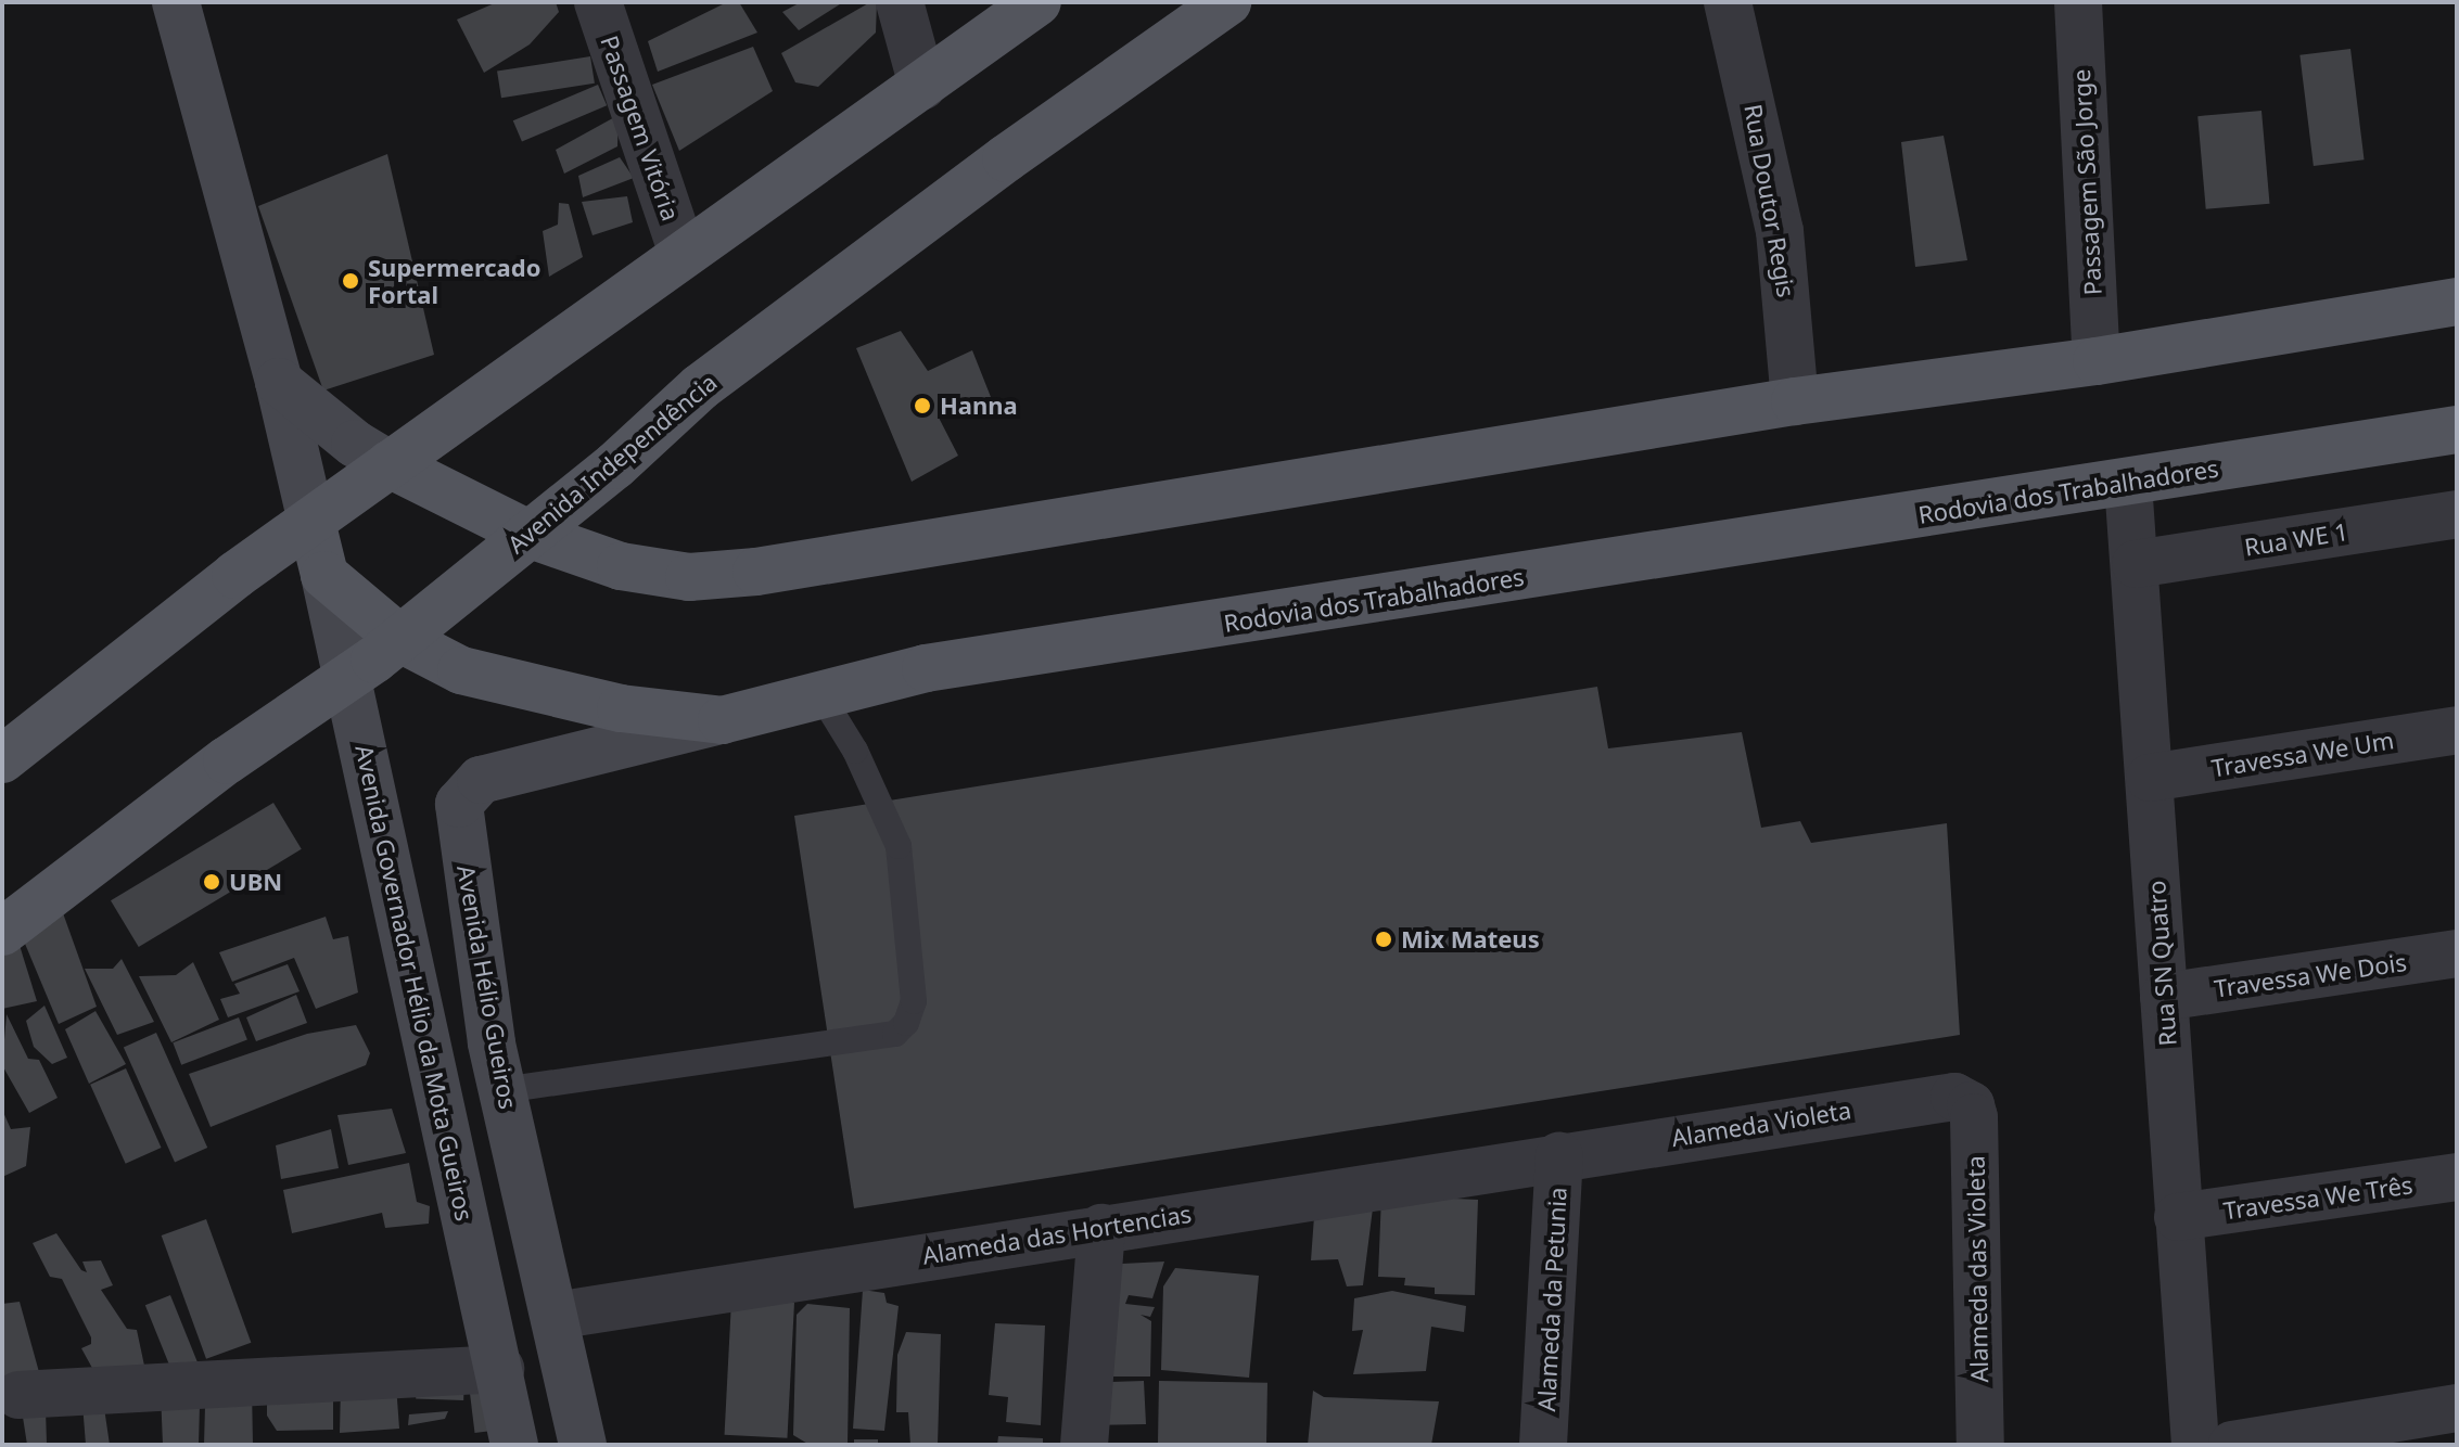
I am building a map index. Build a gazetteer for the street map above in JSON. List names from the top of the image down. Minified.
{"streets":{"main road":["Avenida Independência","Rodovia dos Trabalhadores","Avenida Governador Hélio da Mota Gueiros","Avenida Hélio Gueiros"],"street":["Passagem Vitória","Passagem São Jorge","Rua Doutor Regis","Rua WE 1","Travessa We Um","Rua SN Quatro","Travessa We Dois","Alameda Violeta","Travessa We Três","Alameda das Hortencias","Alameda das Violeta","Alameda da Petunia"]},"crossings":[["Avenida Independência","Rodovia dos Trabalhadores"],["Avenida Independência","Avenida Governador Hélio da Mota Gueiros"],["Rodovia dos Trabalhadores","Rua SN Quatro"],["Rodovia dos Trabalhadores","Avenida Governador Hélio da Mota Gueiros"],["Rodovia dos Trabalhadores","Avenida Hélio Gueiros"],["Rua WE 1","Rua SN Quatro"],["Travessa We Um","Rua SN Quatro"],["Rua SN Quatro","Travessa We Dois"],["Rua SN Quatro","Travessa We Três"],["Avenida Hélio Gueiros","Alameda das Hortencias"],["Alameda Violeta","Alameda das Hortencias"],["Alameda Violeta","Alameda das Violeta"],["Alameda Violeta","Alameda da Petunia"],["Alameda das Hortencias","Alameda da Petunia"]],"places":["Supermercado Fortal","Hanna","UBN","Mix Mateus"]}
